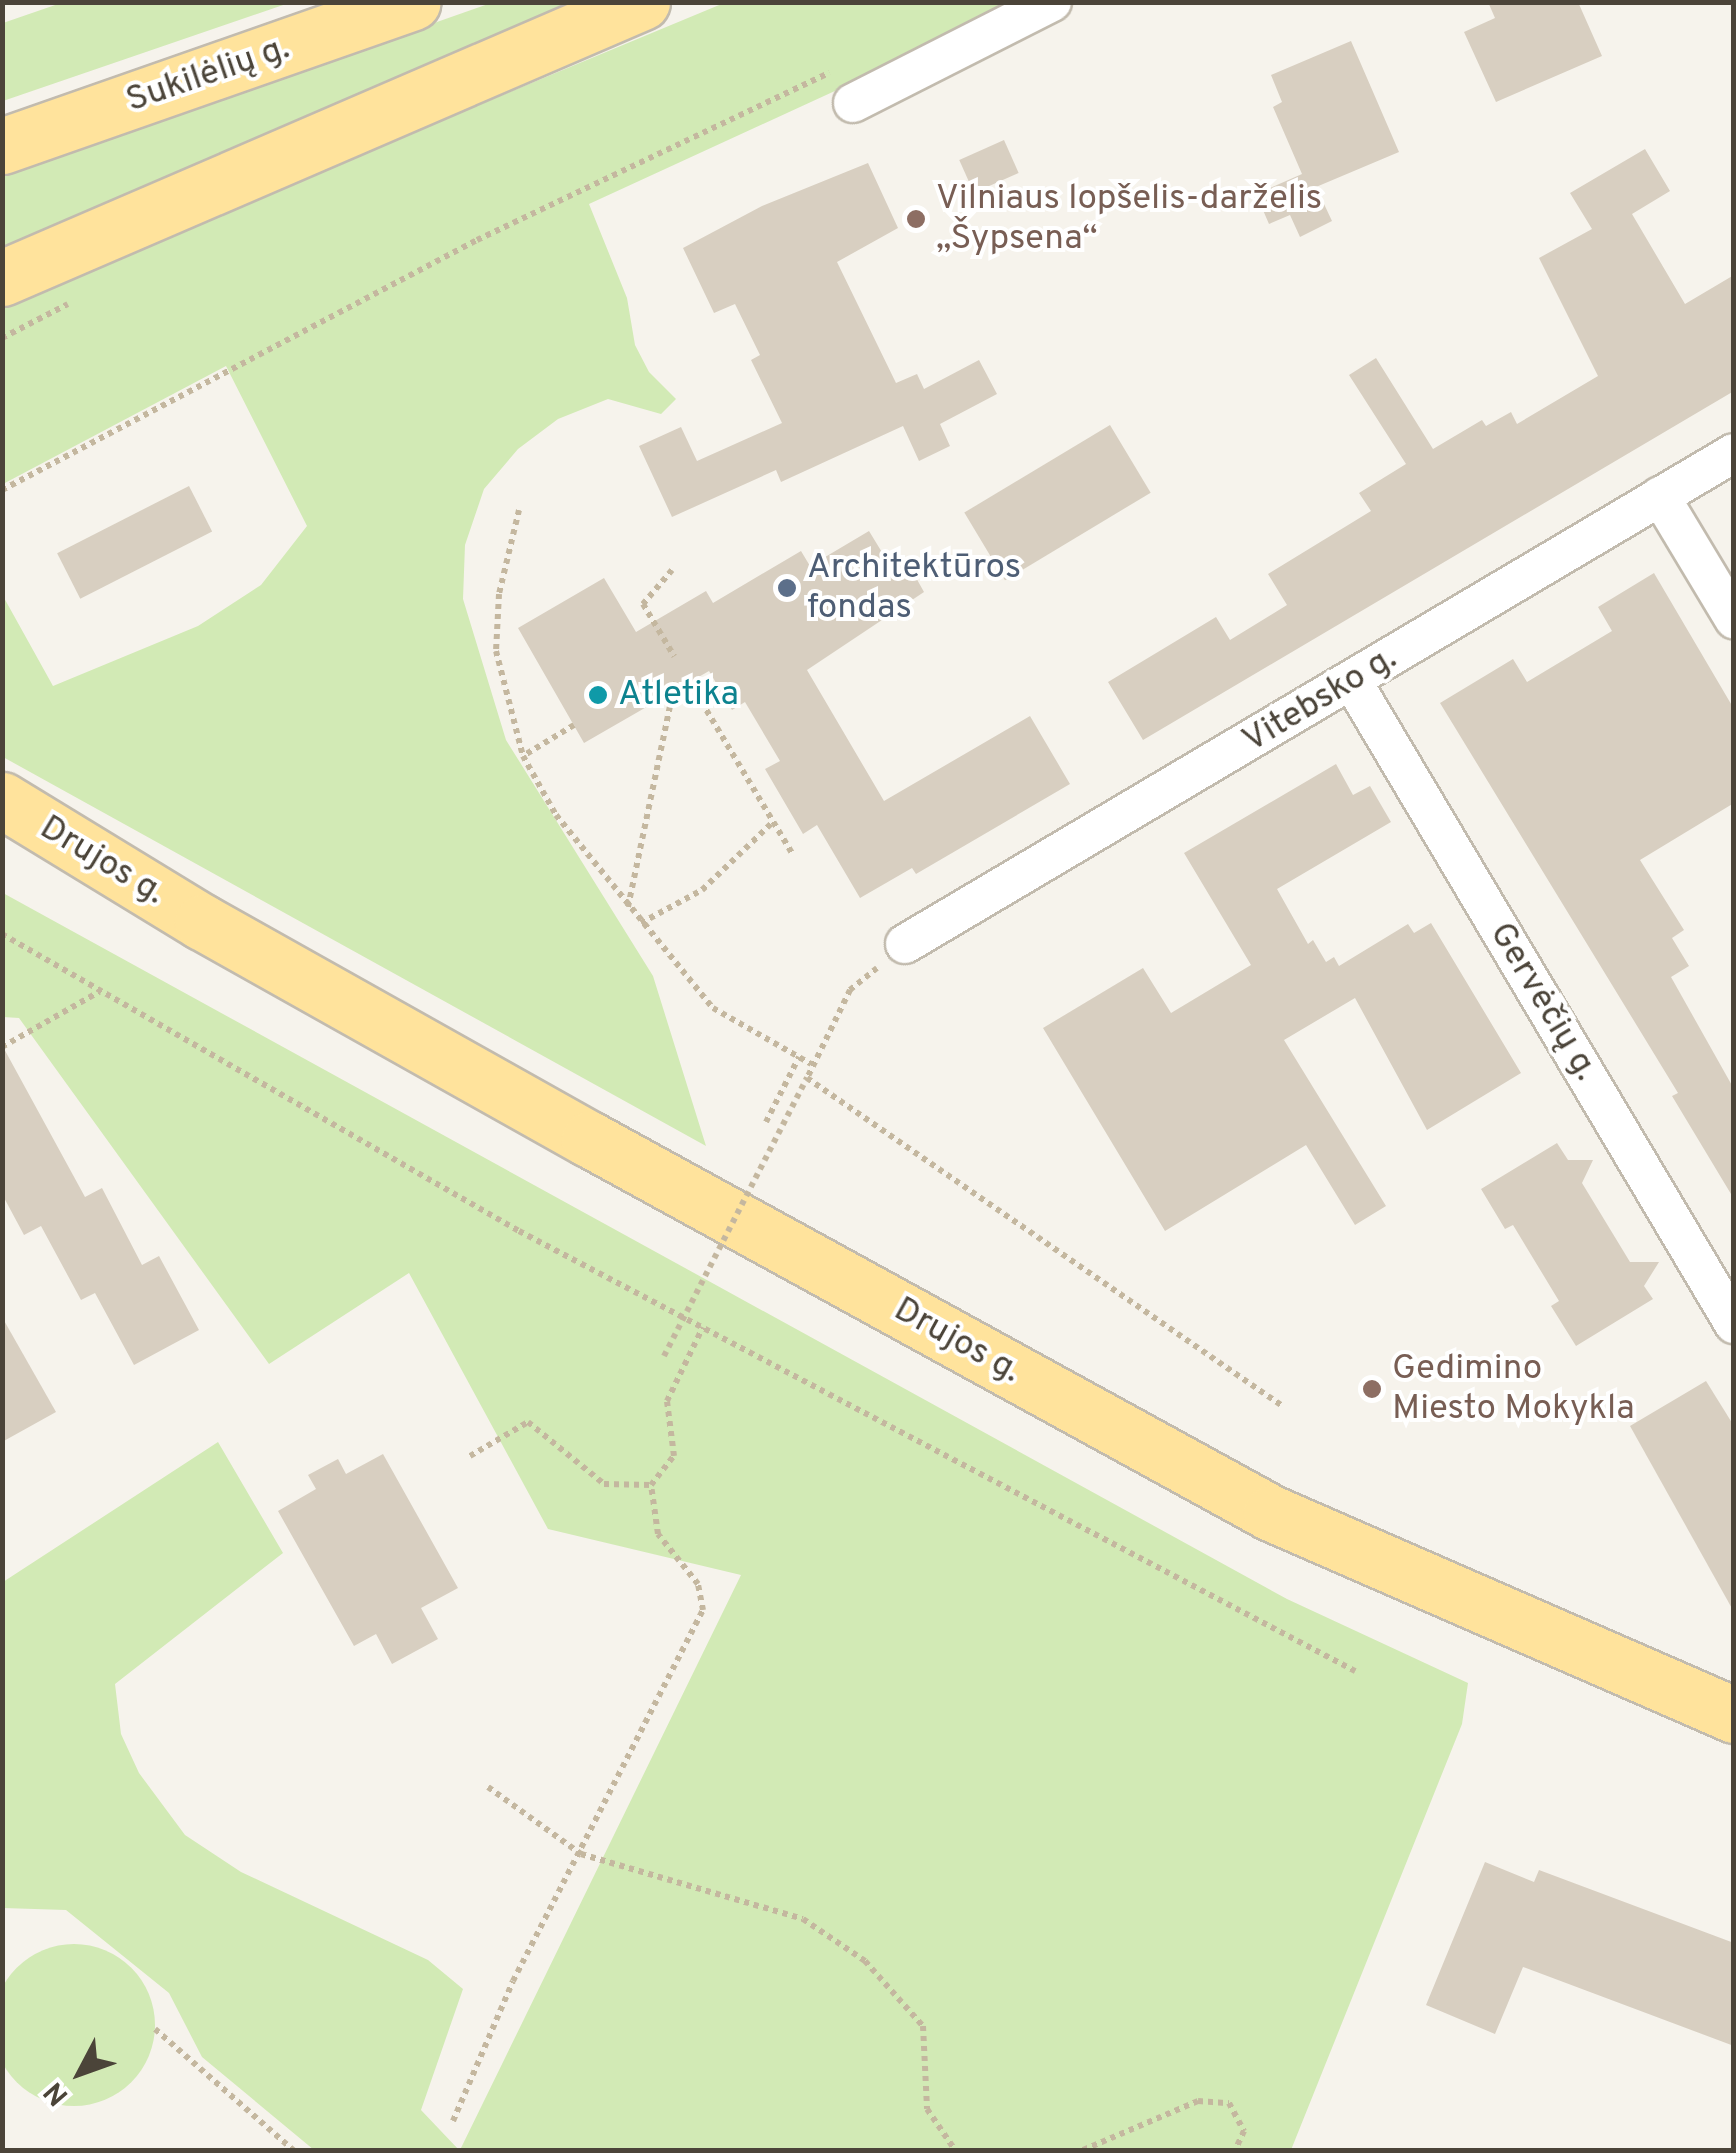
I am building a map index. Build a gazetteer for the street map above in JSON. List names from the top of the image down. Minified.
{"streets":{"main road":["Sukilėlių g.","Drujos g."],"street":["Vitebsko g.","Gervėčių g."]},"crossings":[["Vitebsko g.","Gervėčių g."]],"places":["Vilniaus lopšelis-darželis „Šypsena“","Architektūros fondas","Atletika","Gedimino Miesto Mokykla"],"north":"bottom left"}
